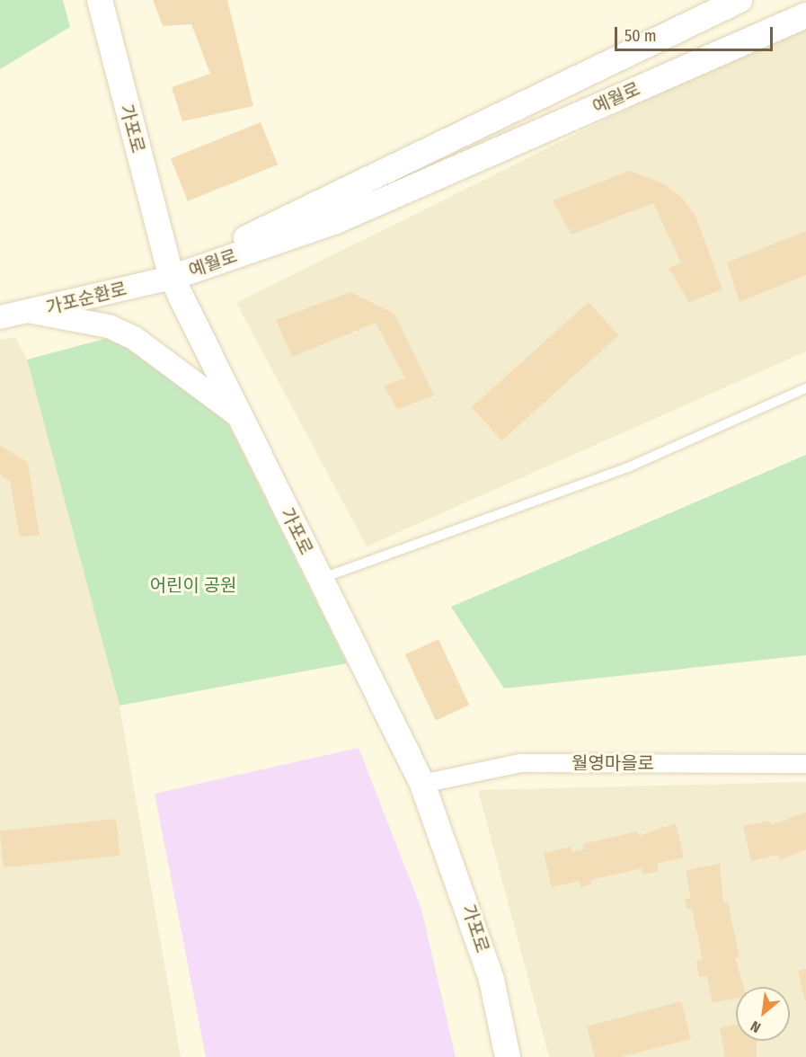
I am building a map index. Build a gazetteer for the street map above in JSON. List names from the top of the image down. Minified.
{"streets":{"main road":["예월로","가포로"],"street":["가포순환로","월영마을로"]},"crossings":[["예월로","가포로"],["예월로","가포순환로"],["가포로","가포순환로"],["가포로","월영마을로"]],"parks":["어린이 공원"],"scale_bar":"50 m","north":"bottom left"}
